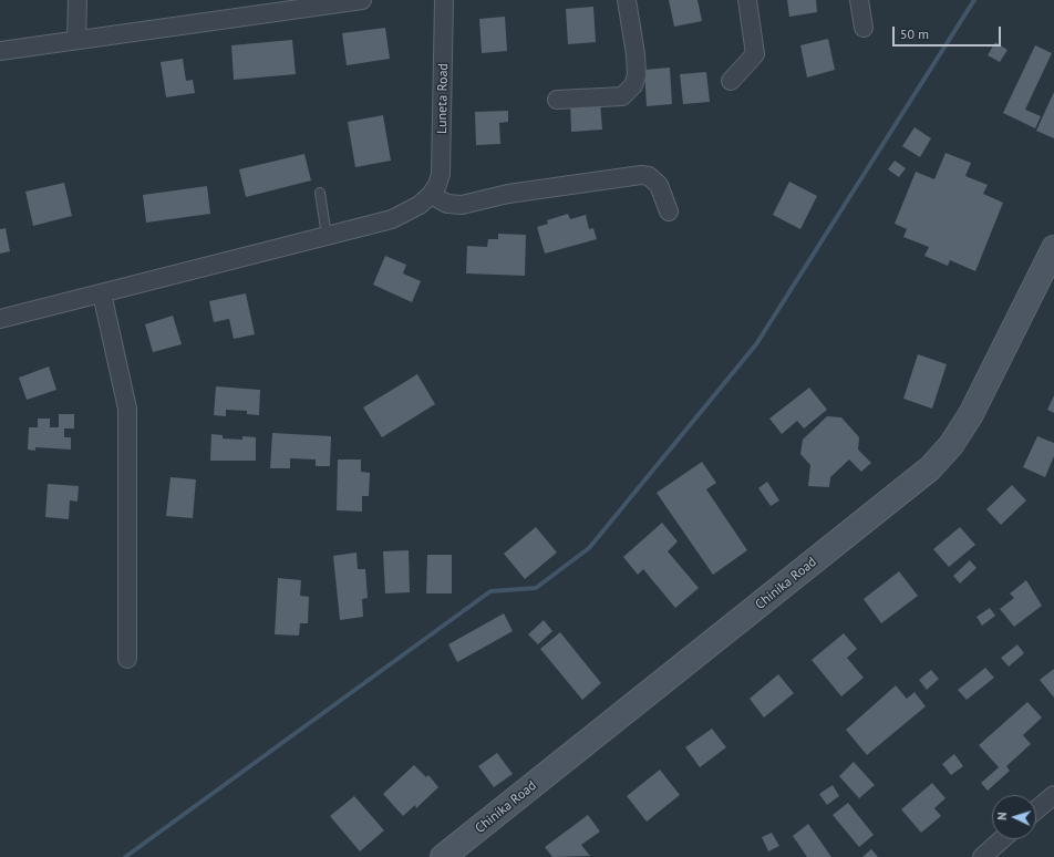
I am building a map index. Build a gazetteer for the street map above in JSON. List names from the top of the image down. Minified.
{"streets":{"main road":["Chinika Road"],"street":["Luneta Road"]},"scale_bar":"50 m","north":"left"}
